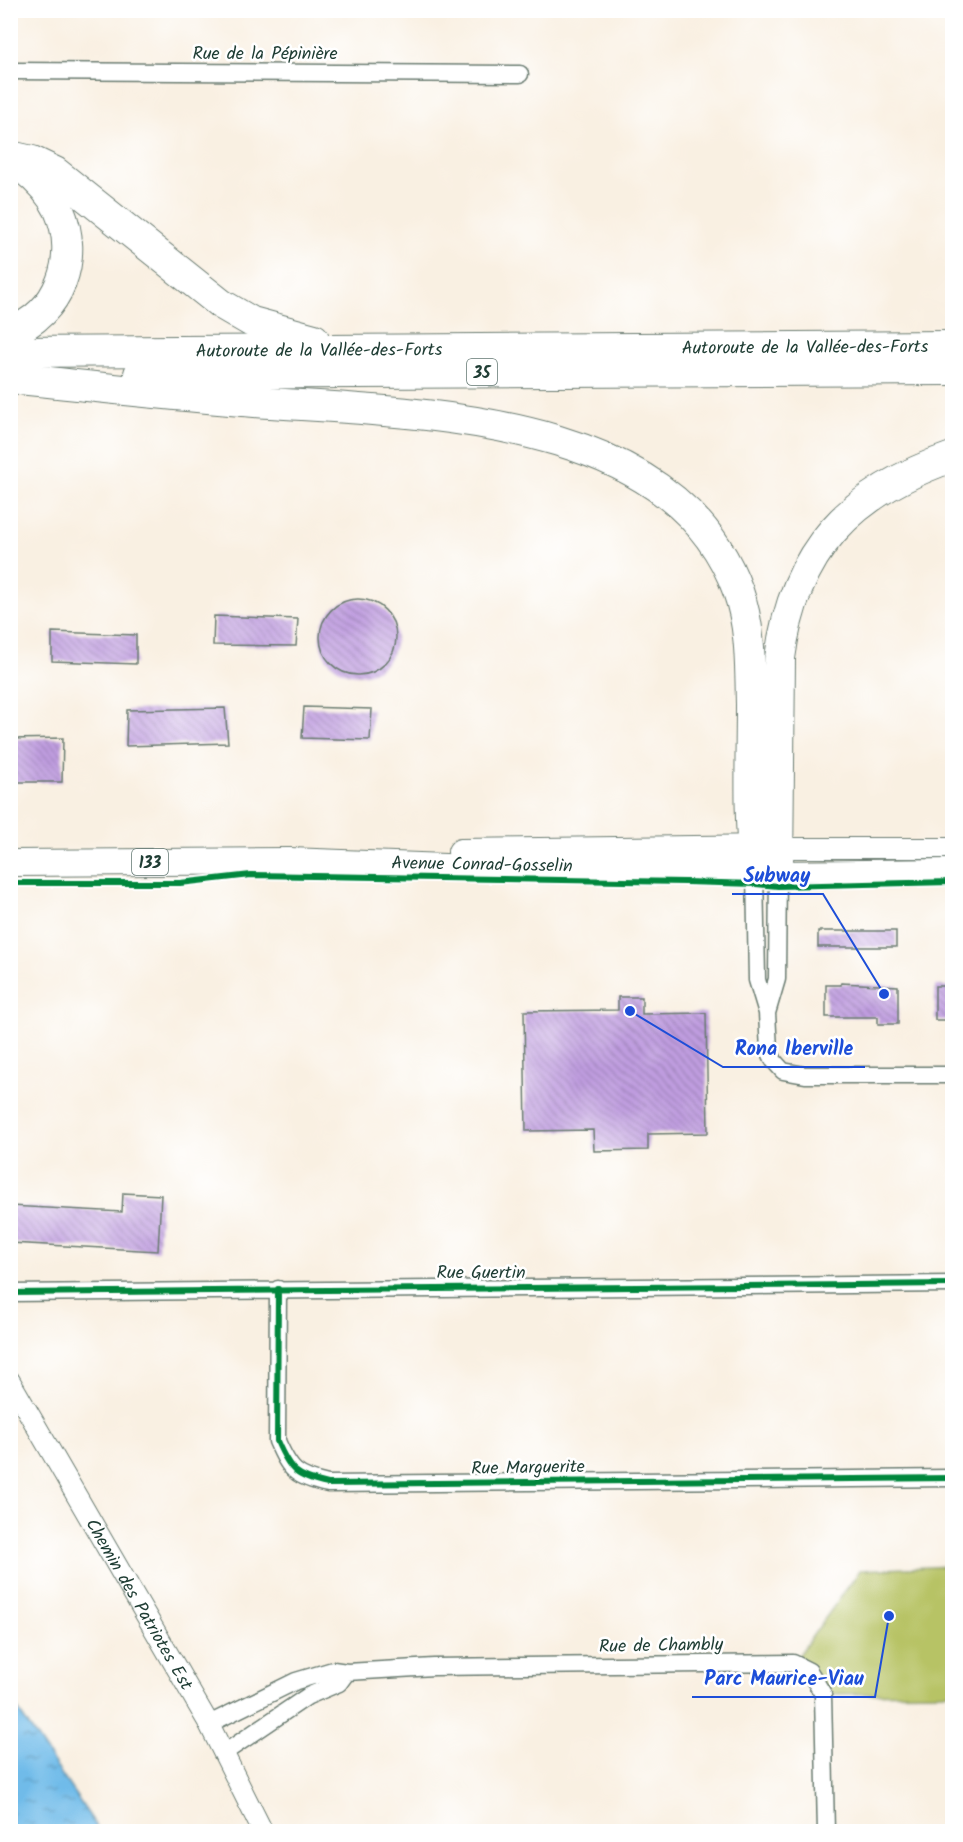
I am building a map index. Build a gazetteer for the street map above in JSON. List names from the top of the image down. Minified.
{"streets":{"highway":["Autoroute de la Vallée-des-Forts","35"],"main road":["133","Avenue Conrad-Gosselin"],"street":["Rue de la Pépinière","Rue Guertin","Rue Marguerite","Chemin des Patriotes Est","Rue de Chambly"]},"crossings":[["Rue Guertin","Rue Marguerite"],["Chemin des Patriotes Est","Rue de Chambly"]],"places":["Subway","Rona Iberville","Parc Maurice-Viau"]}
